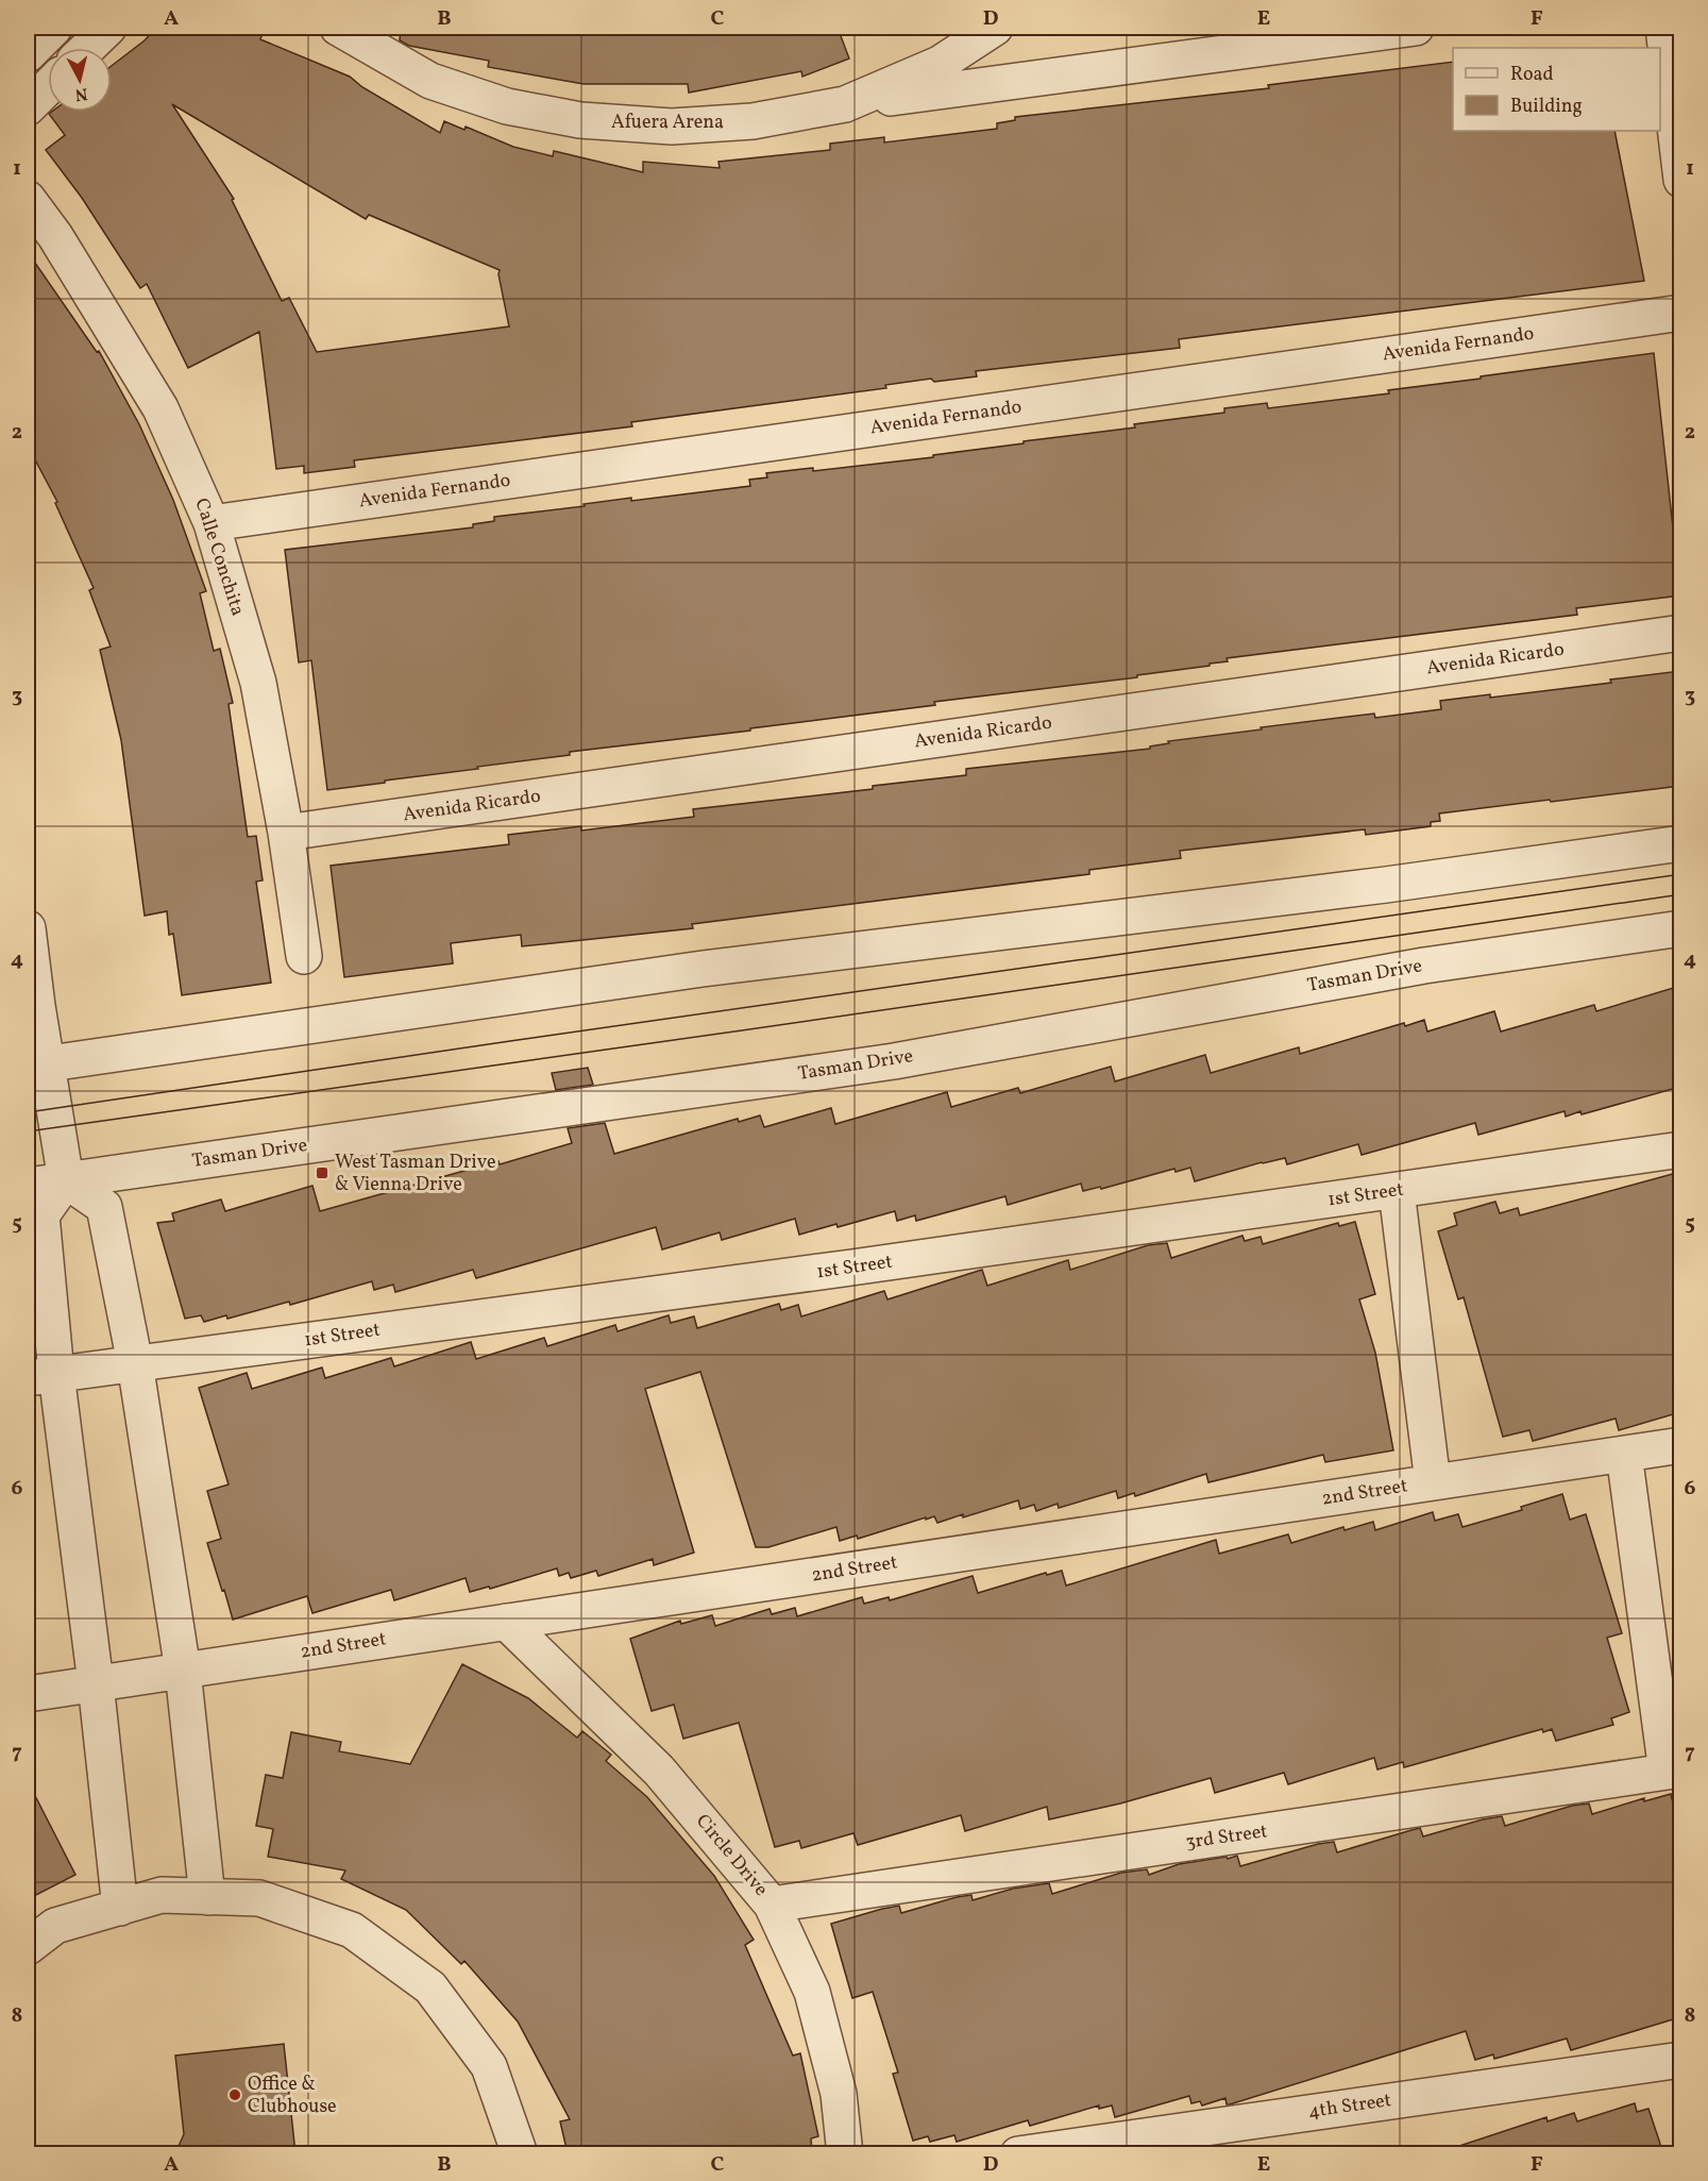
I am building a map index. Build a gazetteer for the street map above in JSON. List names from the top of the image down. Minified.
{"streets":{"street":["Afuera Arena","Avenida Fernando","Calle Conchita","Avenida Ricardo","Tasman Drive","1st Street","2nd Street","3rd Street","Circle Drive","4th Street"]},"crossings":[["Avenida Fernando","Calle Conchita"],["Calle Conchita","Avenida Ricardo"],["2nd Street","Circle Drive"],["3rd Street","Circle Drive"]],"places":{"transit":["West Tasman Drive & Vienna Drive"],"other":["Office & Clubhouse"]},"legend":["Road","Building"],"north":"bottom","grid":{"columns":["A","B","C","D","E","F"],"rows":["1","2","3","4","5","6","7","8"]}}
